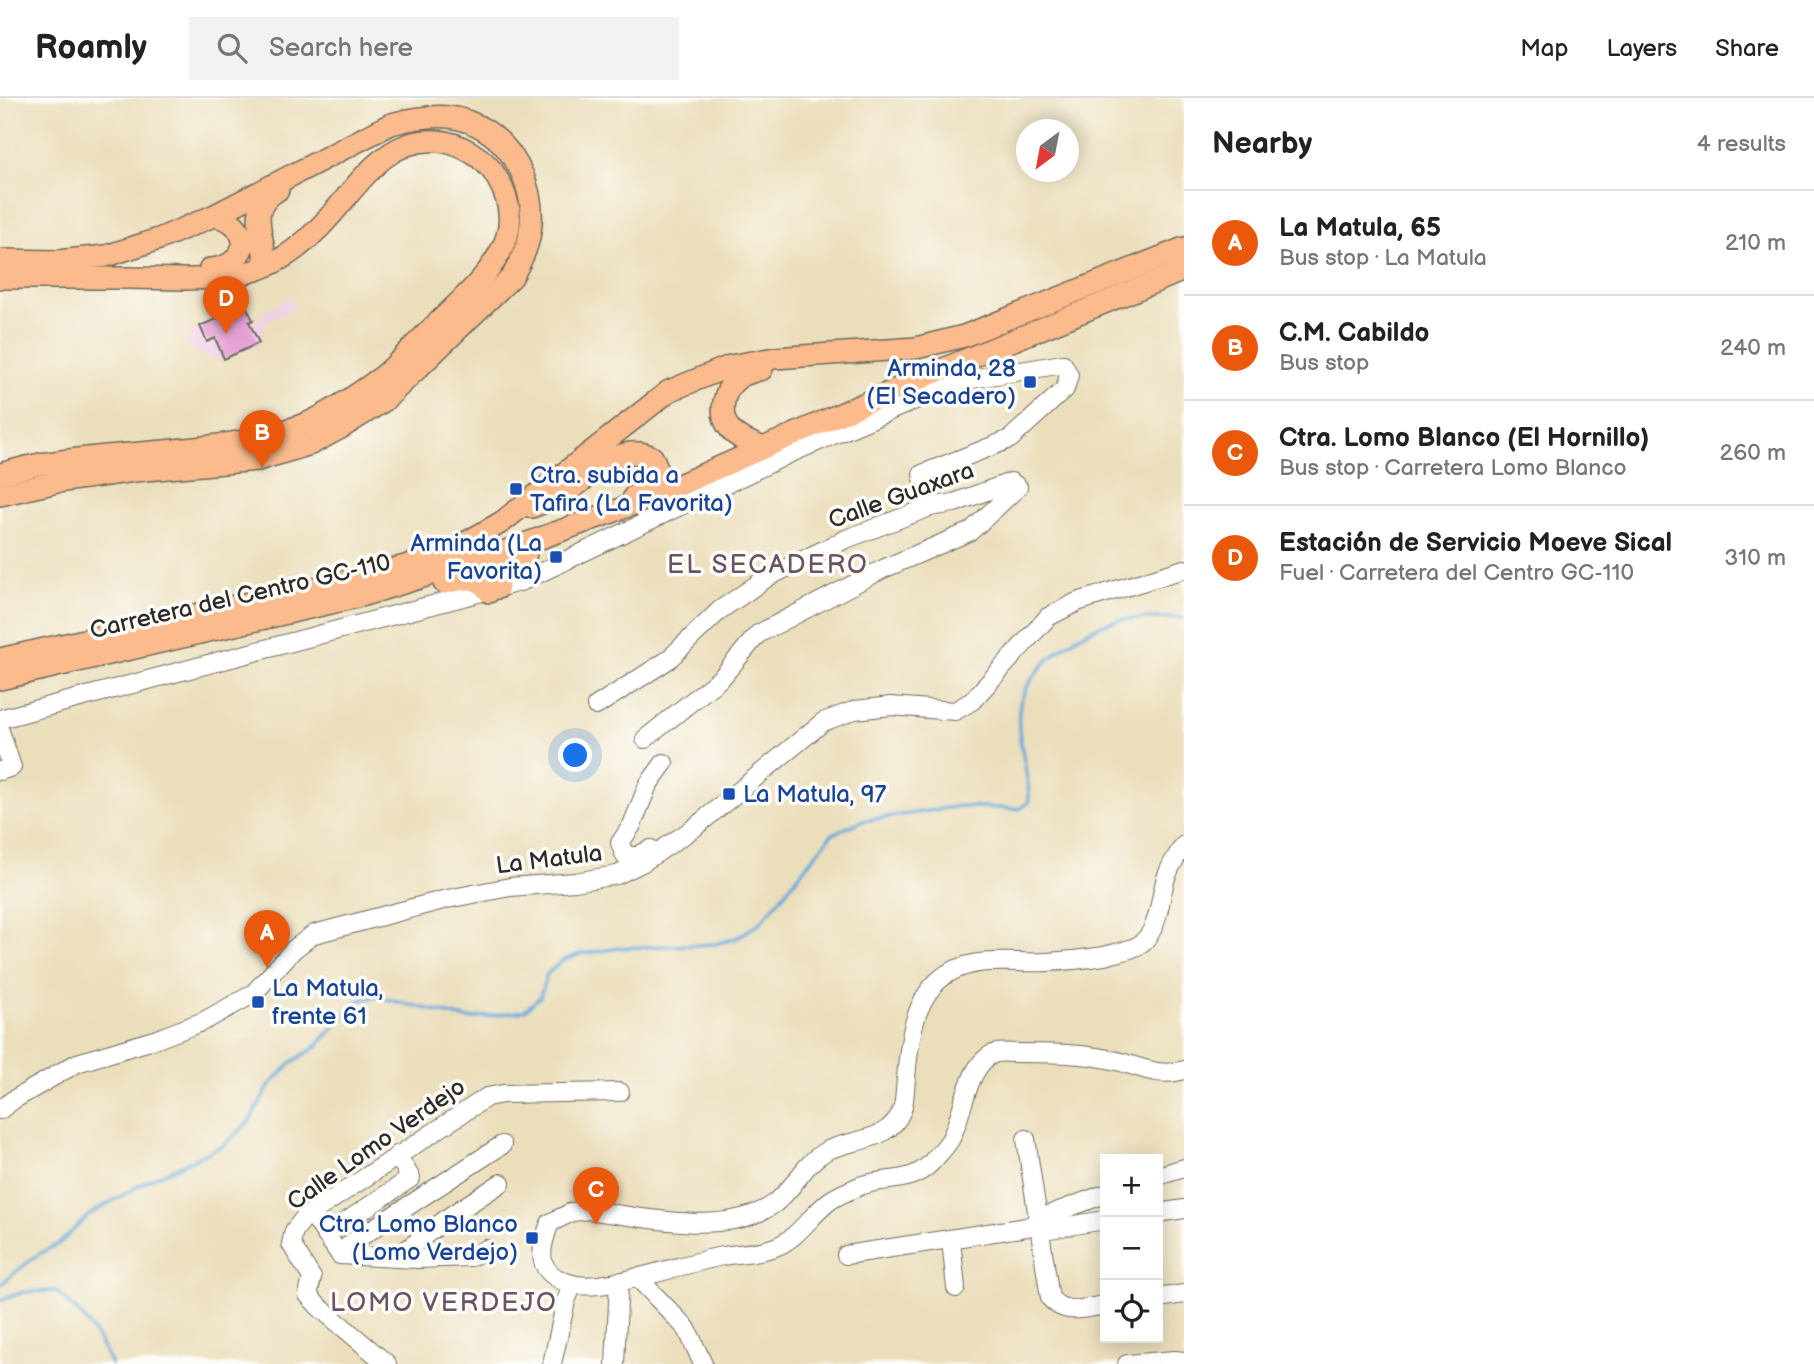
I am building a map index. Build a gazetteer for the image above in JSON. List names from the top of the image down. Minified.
{"streets":{"main road":["Carretera del Centro GC-110"],"street":["Calle Guaxara","La Matula","Calle Lomo Verdejo"]},"districts":["EL SECADERO","LOMO VERDEJO"],"places":{"transit":["Arminda, 28 (El Secadero)","Ctra. subida a Tafira (La Favorita)","Arminda (La Favorita)","La Matula, 97","La Matula, frente 61","Ctra. Lomo Blanco (Lomo Verdejo)"]},"north":"bottom left","page":{"header":"Roamly","search":"Search here","nav":["Map","Layers","Share"],"heading":["Nearby","4 results"],"list":[{"mark":"A","name":"La Matula, 65","note":"Bus stop · La Matula","value":"210 m"},{"mark":"B","name":"C.M. Cabildo","note":"Bus stop","value":"240 m"},{"mark":"C","name":"Ctra. Lomo Blanco (El Hornillo)","note":"Bus stop · Carretera Lomo Blanco","value":"260 m"},{"mark":"D","name":"Estación de Servicio Moeve Sical","note":"Fuel · Carretera del Centro GC-110","value":"310 m"}],"pins":["D","B","A","C"],"map_buttons":["+","−"]}}
